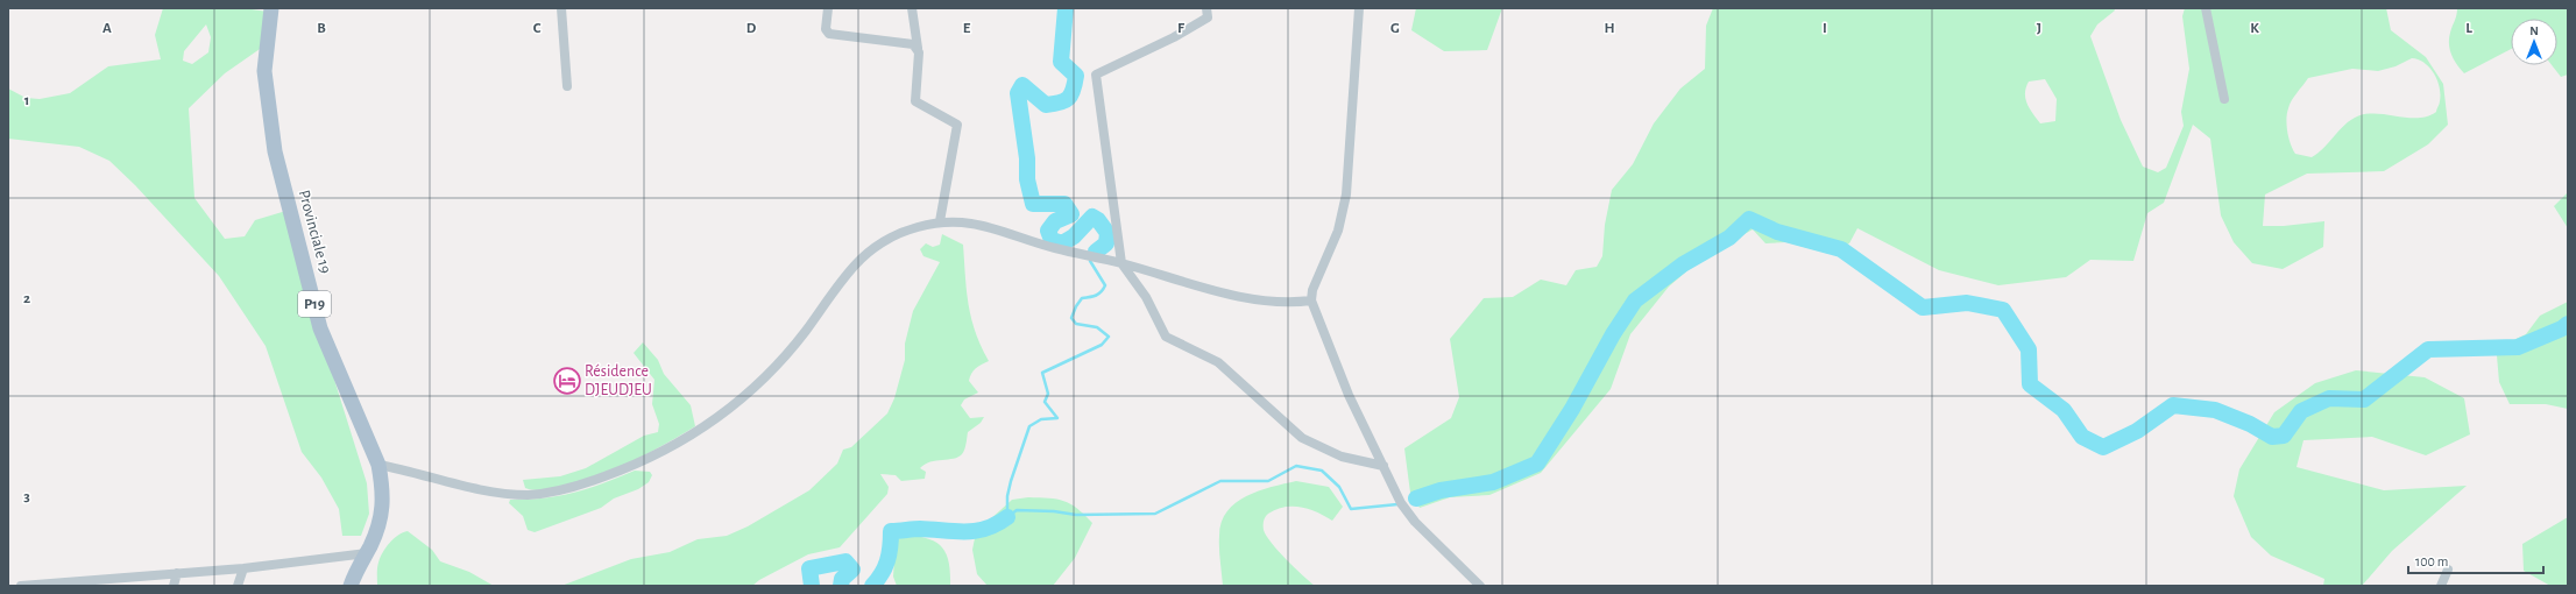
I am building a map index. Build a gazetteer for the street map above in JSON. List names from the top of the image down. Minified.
{"streets":{"main road":["Provinciale 19","P19"]},"places":{"hotel":["Résidence DJEUDJEU"]},"scale_bar":"100 m","north":"top","grid":{"columns":["A","B","C","D","E","F","G","H","I","J","K","L"],"rows":["1","2","3"]}}
